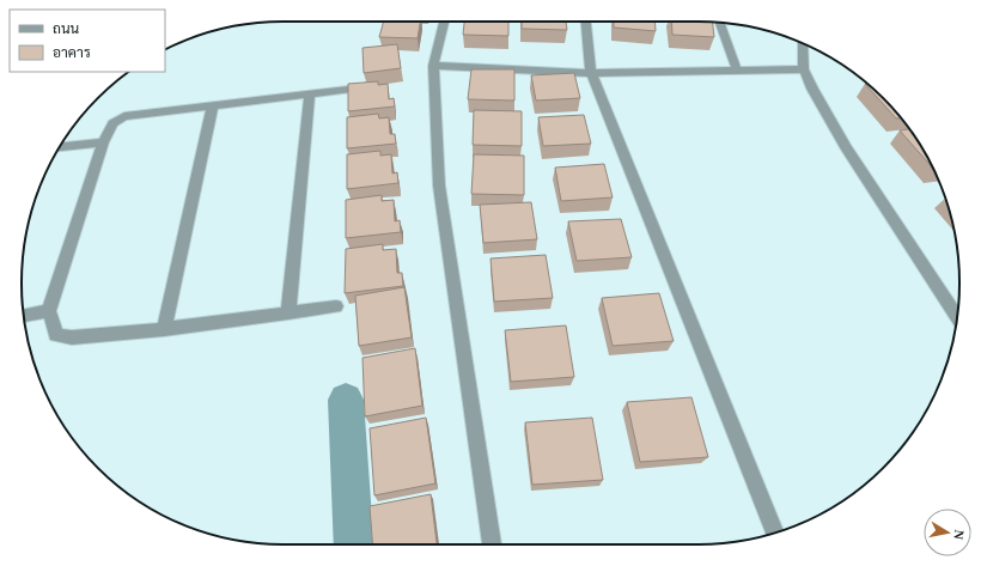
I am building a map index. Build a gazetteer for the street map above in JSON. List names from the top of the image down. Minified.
{"legend":["ถนน","อาคาร"],"north":"right"}
